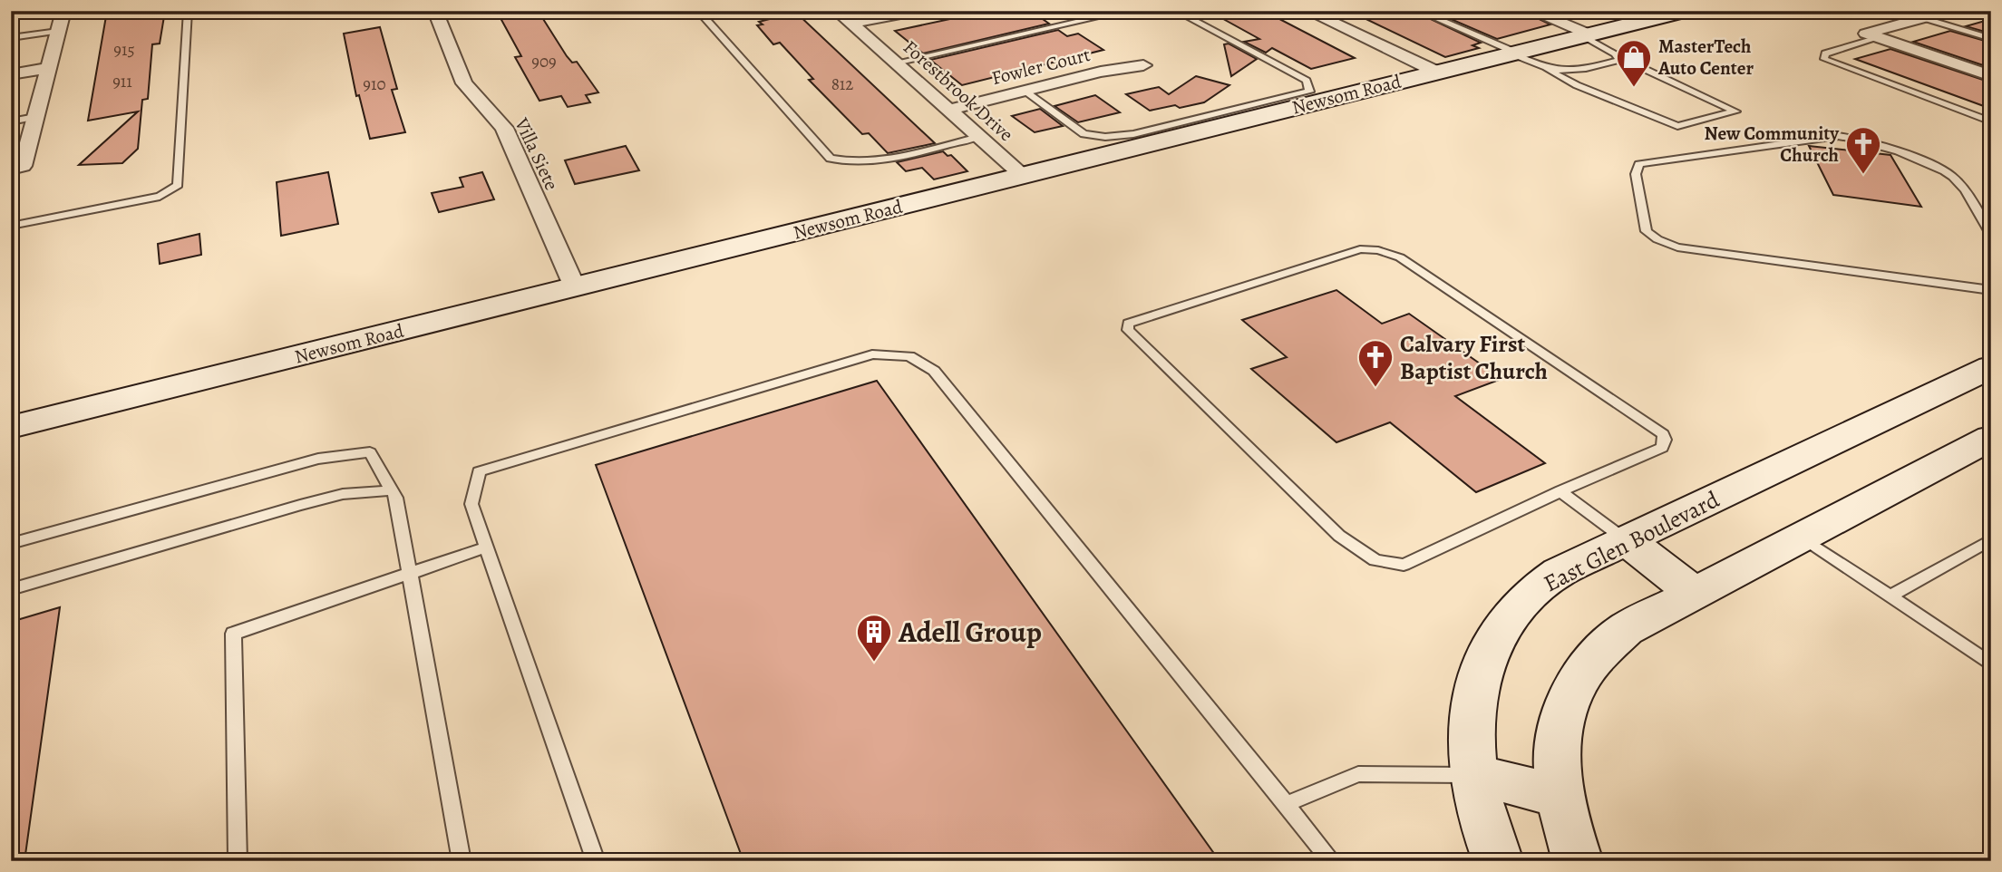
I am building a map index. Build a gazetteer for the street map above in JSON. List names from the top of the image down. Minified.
{"streets":{"street":["Fowler Court","Forestbrook Drive","Newsom Road","Villa Siete","East Glen Boulevard"]},"crossings":[["Fowler Court","Forestbrook Drive"],["Forestbrook Drive","Newsom Road"],["Newsom Road","Villa Siete"]],"places":{"shop":["MasterTech Auto Center"],"church":["New Community Church","Calvary First Baptist Church"],"building":["Adell Group"]},"house_numbers":["915","909","911","910","812"]}
